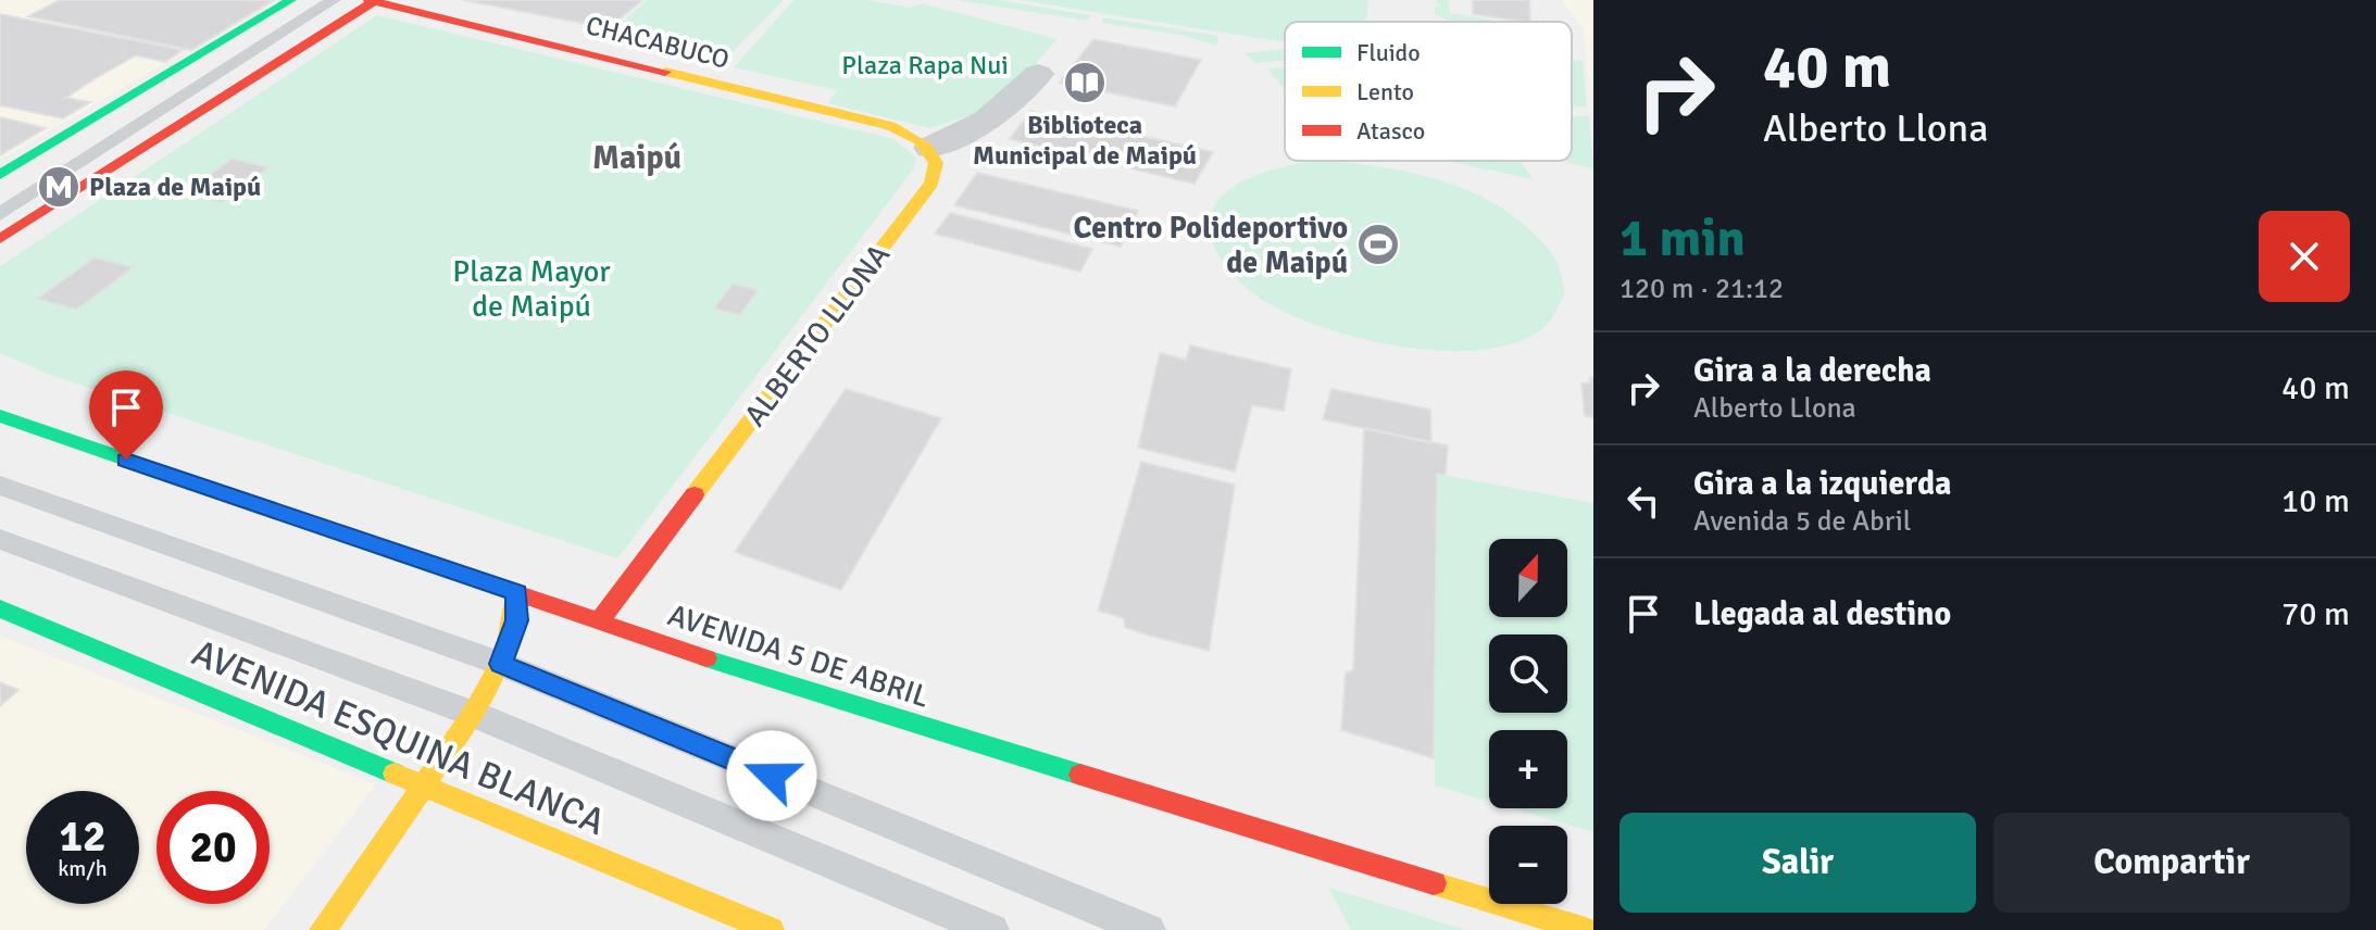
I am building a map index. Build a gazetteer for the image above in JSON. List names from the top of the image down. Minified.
{"streets":{"main road":["CHACABUCO","ALBERTO LLONA","AVENIDA 5 DE ABRIL","AVENIDA ESQUINA BLANCA"]},"crossings":[["CHACABUCO","ALBERTO LLONA"],["ALBERTO LLONA","AVENIDA 5 DE ABRIL"]],"districts":["Maipú"],"parks":["Plaza Rapa Nui","Plaza Mayor de Maipú"],"places":{"library":["Biblioteca Municipal de Maipú"],"metro station":["Plaza de Maipú"],"sports":["Centro Polideportivo de Maipú"]},"legend":["Fluido","Lento","Atasco"],"north":"top","page":{"turn":["40 m","Alberto Llona"],"heading":["1 min","120 m · 21:12"],"list":[{"name":"Gira a la derecha","note":"Alberto Llona","value":"40 m"},{"name":"Gira a la izquierda","note":"Avenida 5 de Abril","value":"10 m"},{"name":"Llegada al destino","value":"70 m"}],"map_buttons":["+","−"],"speed":"12 km/h","limit":"20","buttons":["Salir","Compartir"]}}
